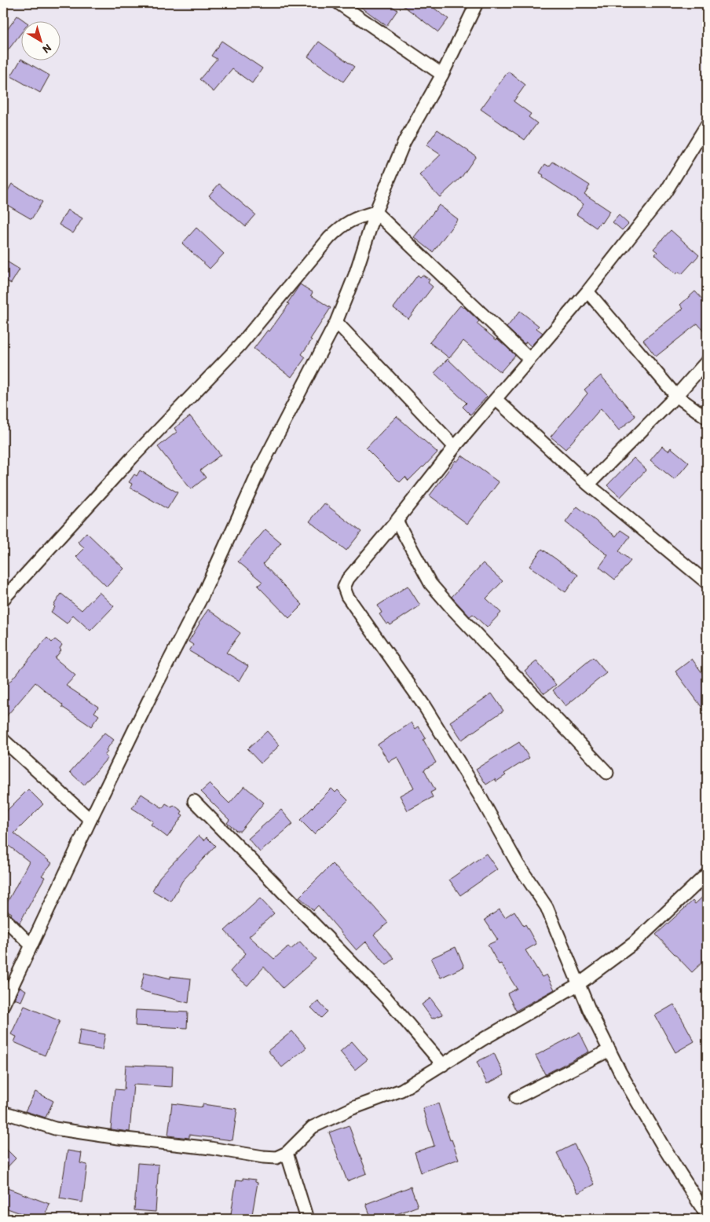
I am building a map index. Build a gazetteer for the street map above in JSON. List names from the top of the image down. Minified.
{"north":"bottom right"}
